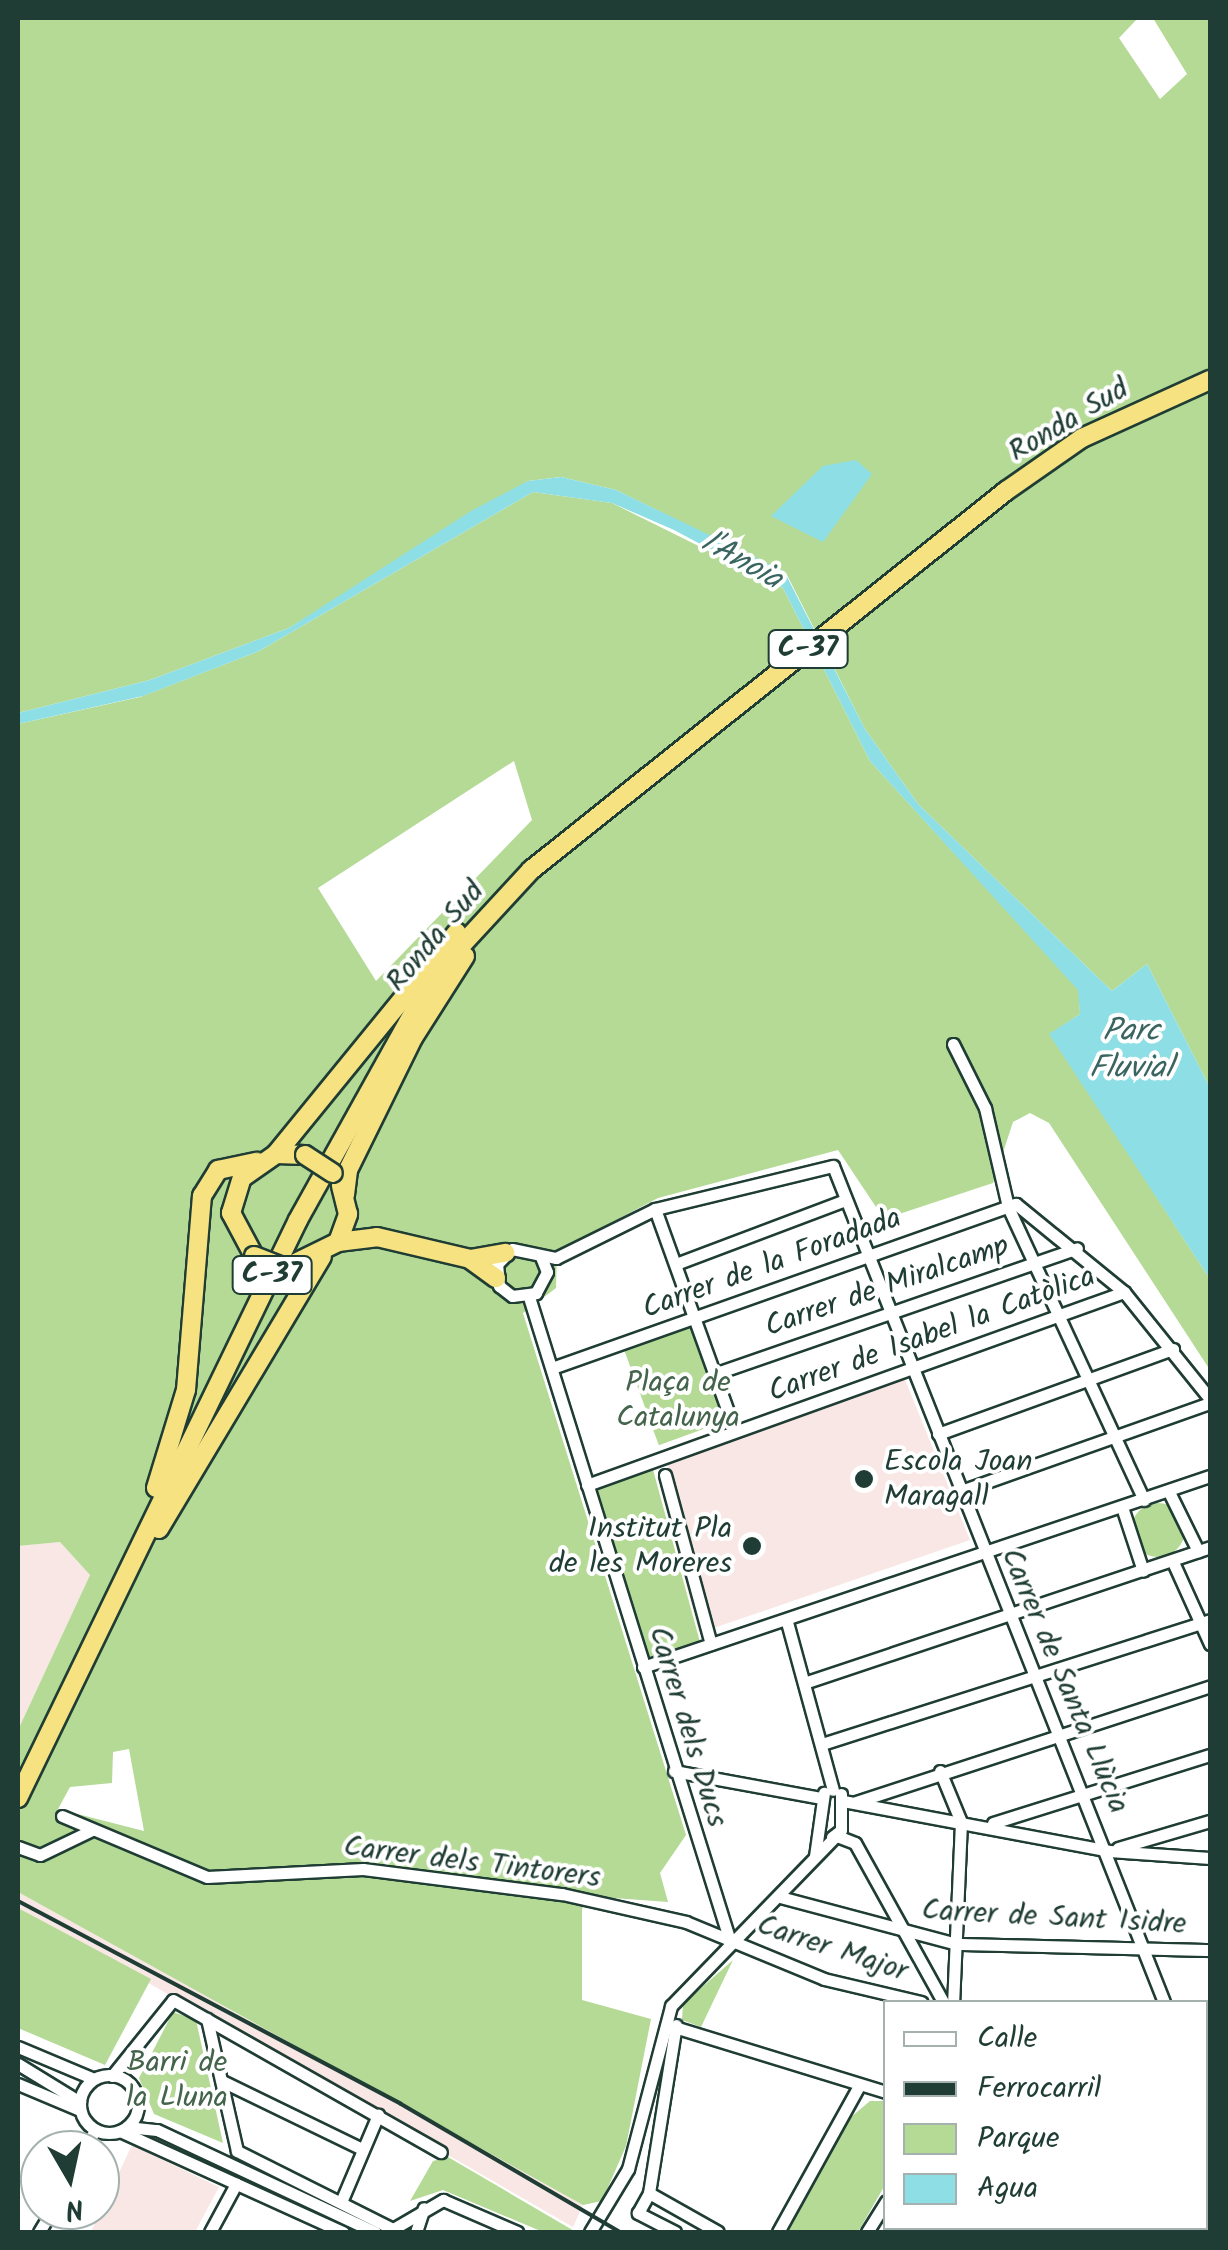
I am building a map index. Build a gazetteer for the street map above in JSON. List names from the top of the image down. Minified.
{"streets":{"highway":["Ronda Sud","C-37"],"street":["Carrer de la Foradada","Carrer de Miralcamp","Carrer de Isabel la Catòlica","Carrer de Santa Llùcia","Carrer dels Ducs","Carrer dels Tintorers","Carrer de Sant Isidre","Carrer Major"]},"crossings":[["Carrer de la Foradada","Carrer de Santa Llùcia"],["Carrer de la Foradada","Carrer dels Ducs"],["Carrer de Miralcamp","Carrer de Santa Llùcia"],["Carrer de Isabel la Catòlica","Carrer de Santa Llùcia"],["Carrer de Isabel la Catòlica","Carrer dels Ducs"],["Carrer de Santa Llùcia","Carrer de Sant Isidre"],["Carrer dels Ducs","Carrer dels Tintorers"],["Carrer dels Ducs","Carrer Major"],["Carrer dels Tintorers","Carrer Major"]],"water":["l'Anoia","Parc Fluvial"],"parks":["Plaça de Catalunya","Barri de la Lluna"],"places":["Escola Joan Maragall","Institut Pla de les Moreres"],"legend":["Calle","Ferrocarril","Parque","Agua"],"north":"bottom"}
